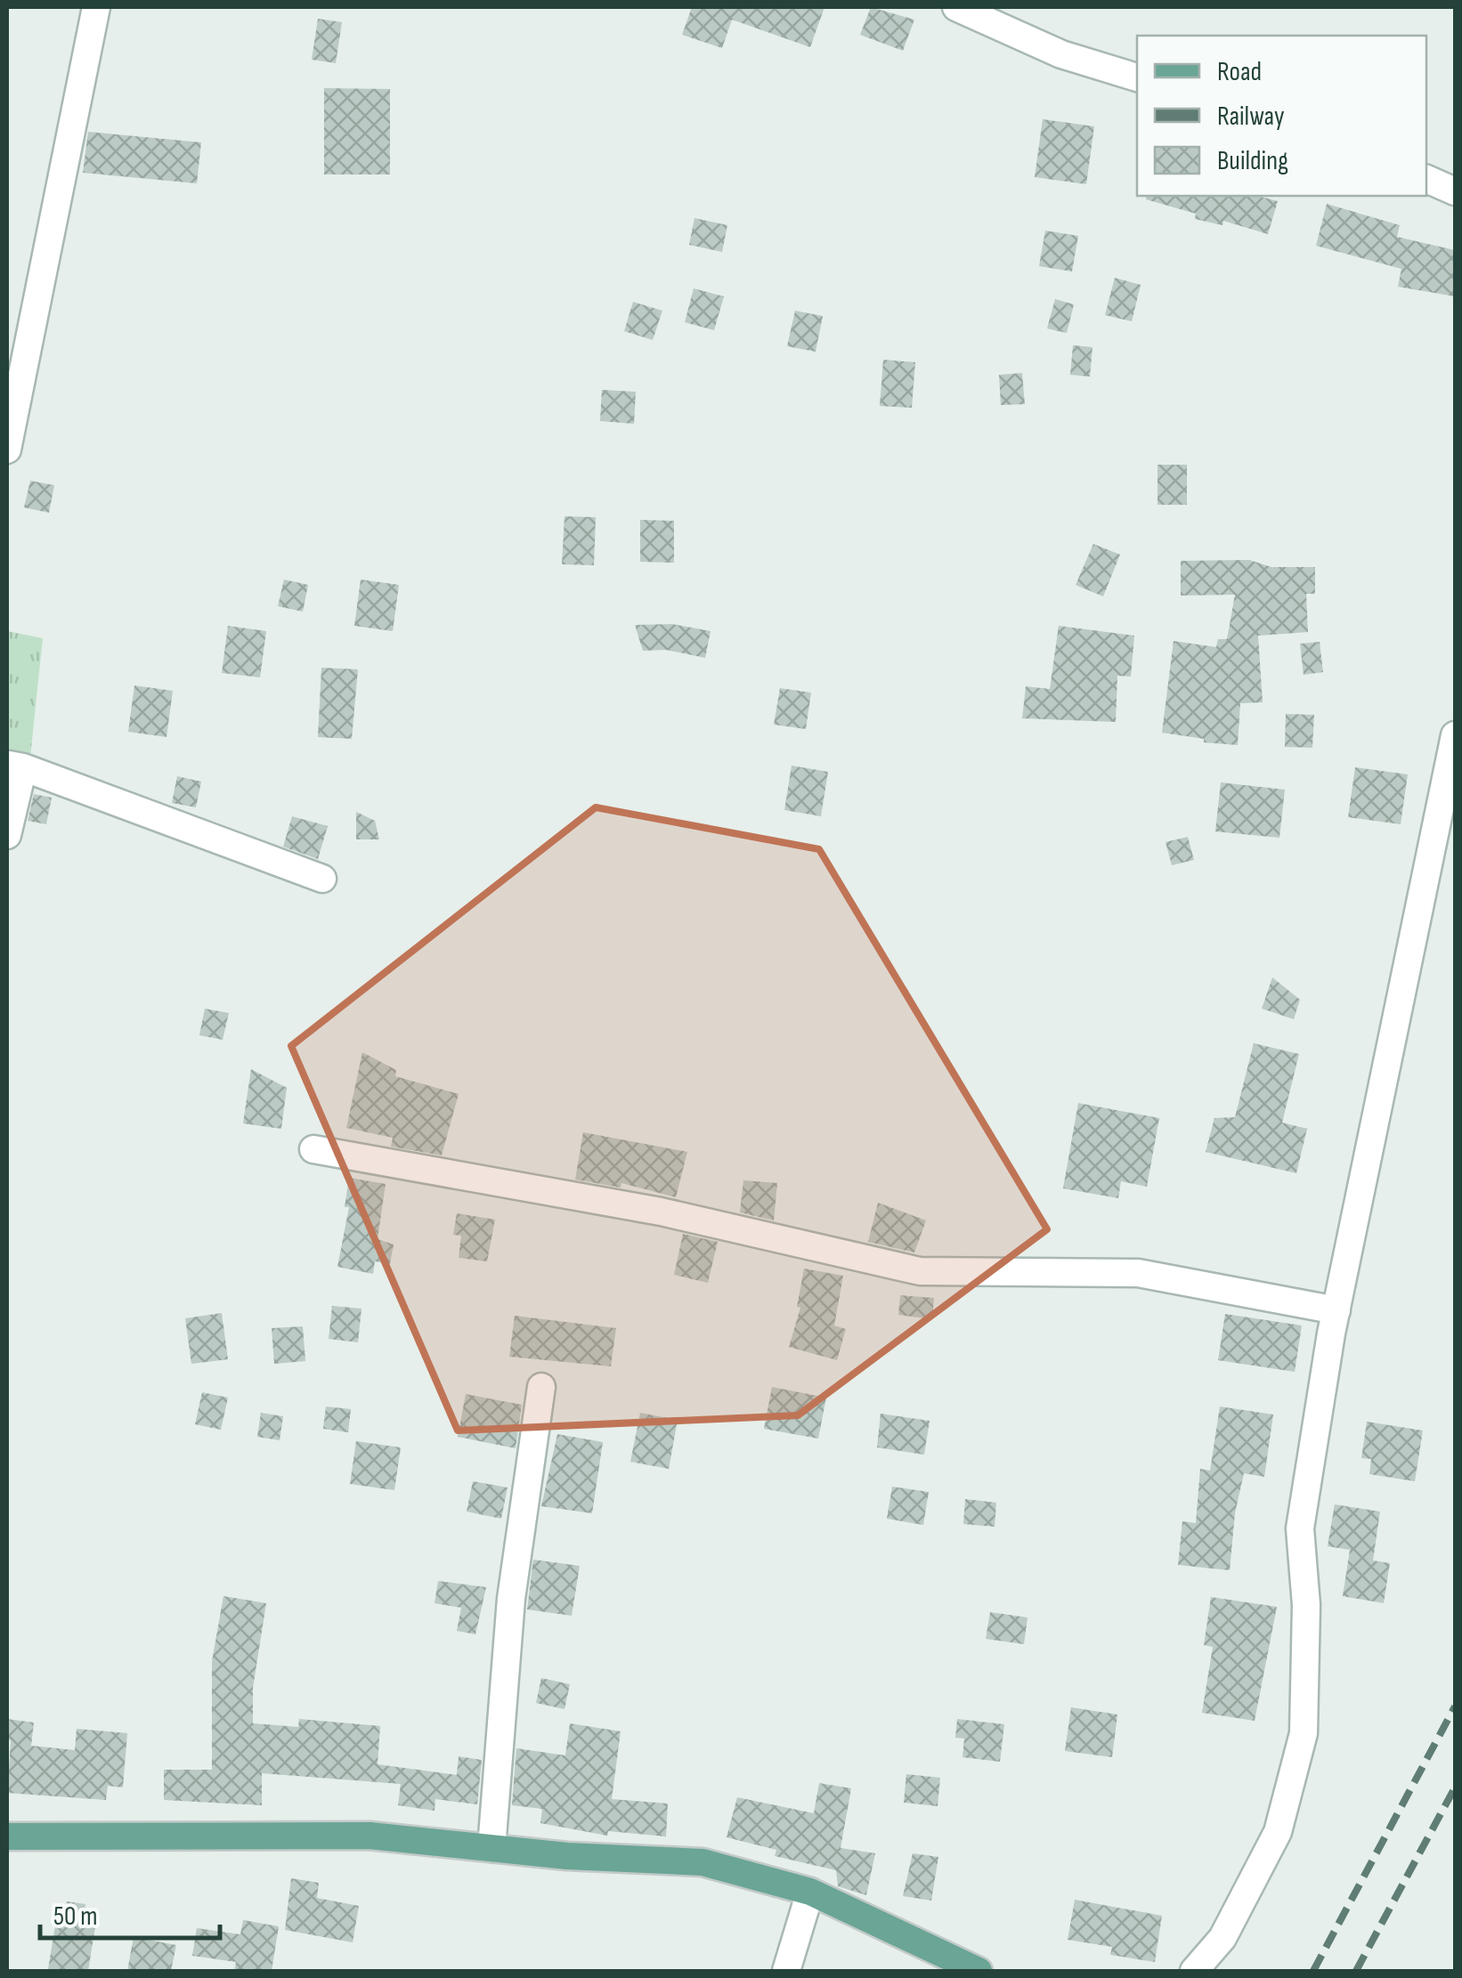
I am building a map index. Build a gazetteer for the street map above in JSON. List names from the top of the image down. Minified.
{"legend":["Road","Railway","Building"],"scale_bar":"50 m"}
